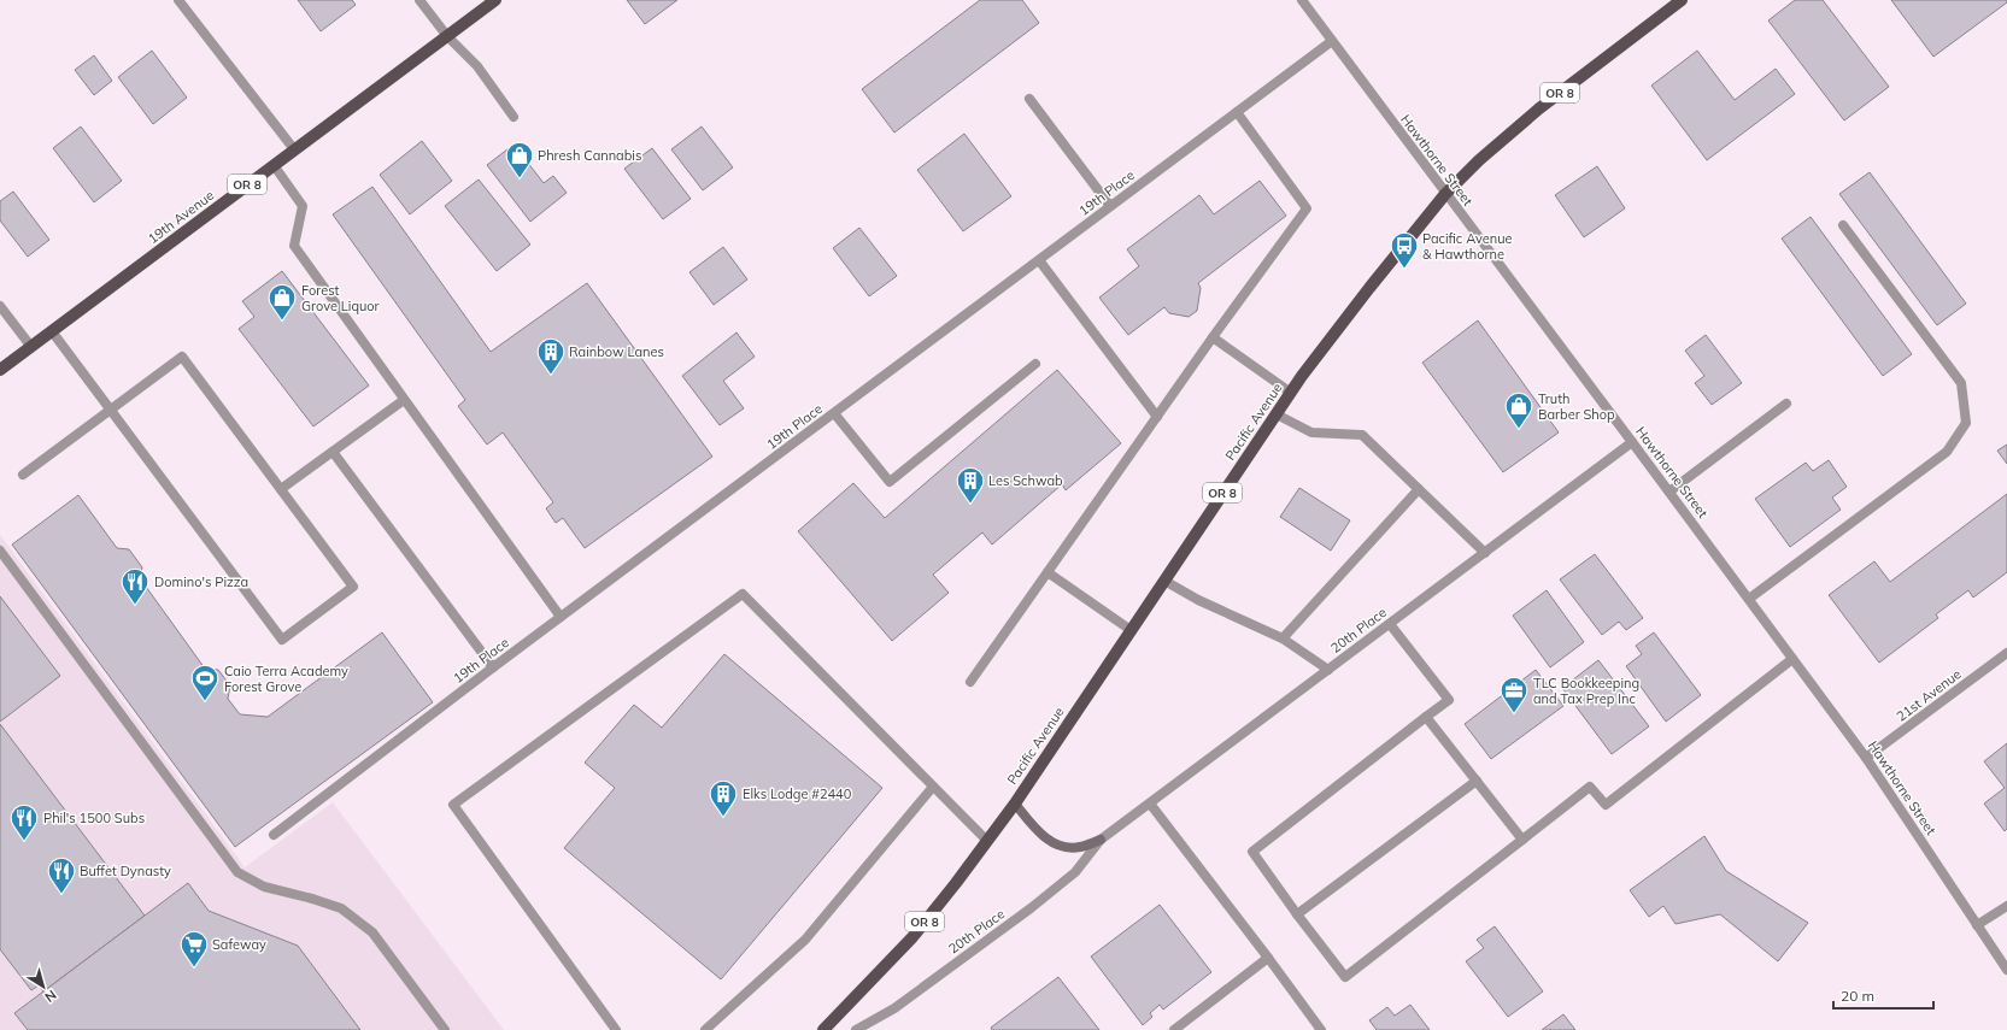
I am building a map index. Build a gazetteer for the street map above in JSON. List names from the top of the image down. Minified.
{"streets":{"main road":["OR 8","19th Avenue","Pacific Avenue"],"street":["Hawthorne Street","19th Place","20th Place","21st Avenue"]},"crossings":[["Hawthorne Street","19th Place"],["Hawthorne Street","Pacific Avenue"],["Hawthorne Street","20th Place"],["Hawthorne Street","21st Avenue"],["Pacific Avenue","20th Place"]],"places":{"shop":["Phresh Cannabis","Forest Grove Liquor","Truth Barber Shop"],"bus stop":["Pacific Avenue & Hawthorne"],"building":["Rainbow Lanes","Les Schwab","Elks Lodge #2440"],"restaurant":["Domino's Pizza","Phil's 1500 Subs","Buffet Dynasty"],"sports":["Caio Terra Academy Forest Grove"],"office":["TLC Bookkeeping and Tax Prep Inc"],"supermarket":["Safeway"]},"scale_bar":"20 m","north":"bottom right"}
